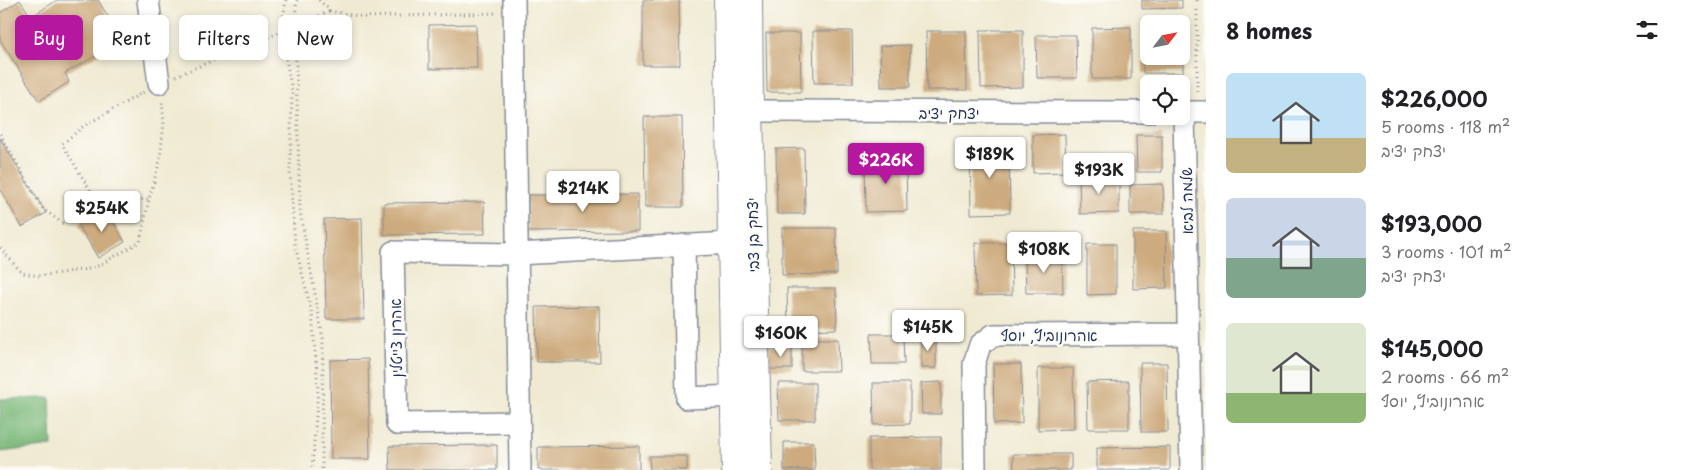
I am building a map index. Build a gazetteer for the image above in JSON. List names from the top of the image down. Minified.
{"streets":{"street":["יצחק יציב","שלמה לביא","יצחק בן צבי","אהרונוביץ, יוסף","אהרון צייטלין"]},"crossings":[["יצחק יציב","יצחק בן צבי"],["שלמה לביא","אהרונוביץ, יוסף"],["יצחק בן צבי","אהרון צייטלין"]],"north":"top right","page":{"heading":"8 homes","chip":["Buy","Rent","Filters","New"],"list":[{"name":"$226,000","note":"5 rooms · 118 m² · יצחק יציב"},{"name":"$193,000","note":"3 rooms · 101 m² · יצחק יציב"},{"name":"$145,000","note":"2 rooms · 66 m² · אהרונוביץ, יוסף"}],"price":["$189K","$226K","$193K","$214K","$254K","$108K","$145K","$160K"]}}
